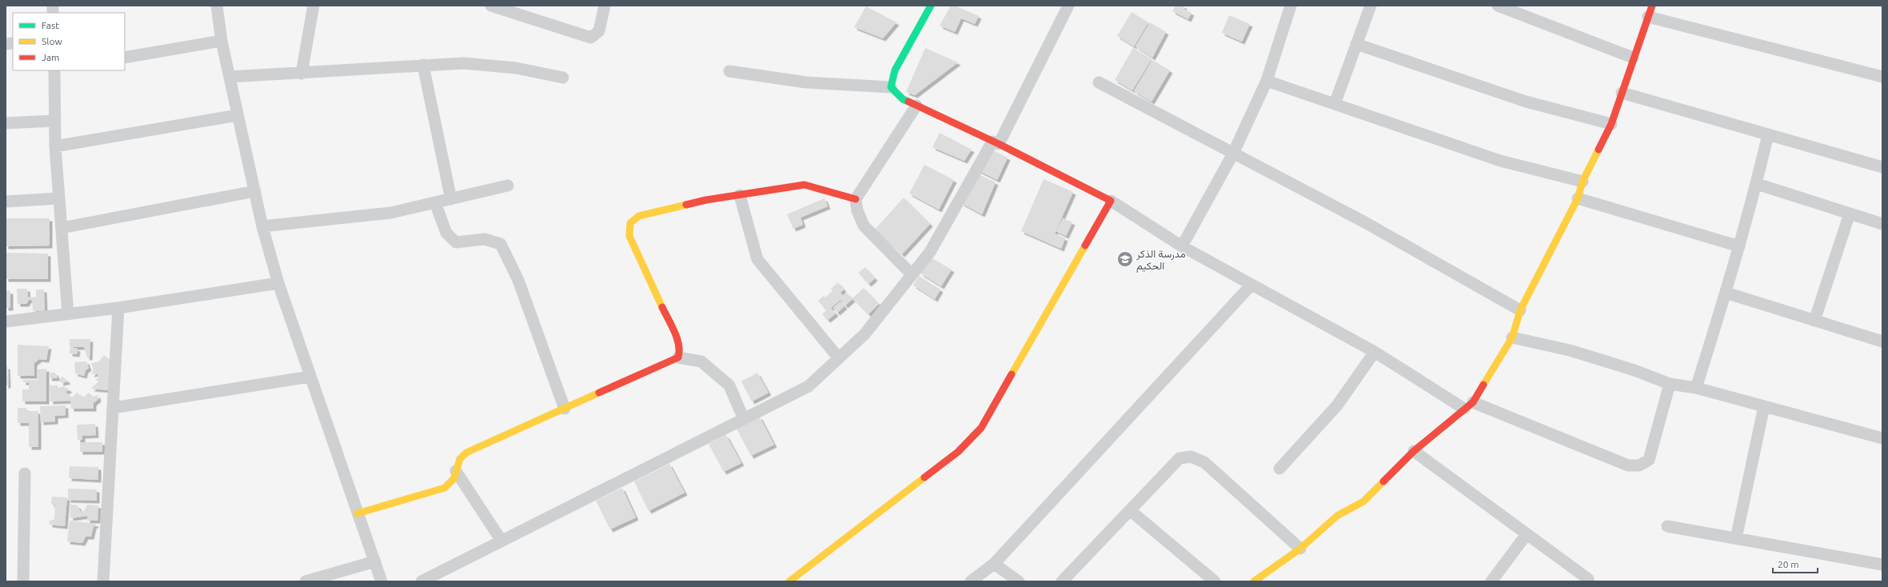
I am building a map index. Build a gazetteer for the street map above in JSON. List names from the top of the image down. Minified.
{"places":{"school or university":["مدرسة الذكر الحكيم"]},"legend":["Fast","Slow","Jam"],"scale_bar":"20 m"}
